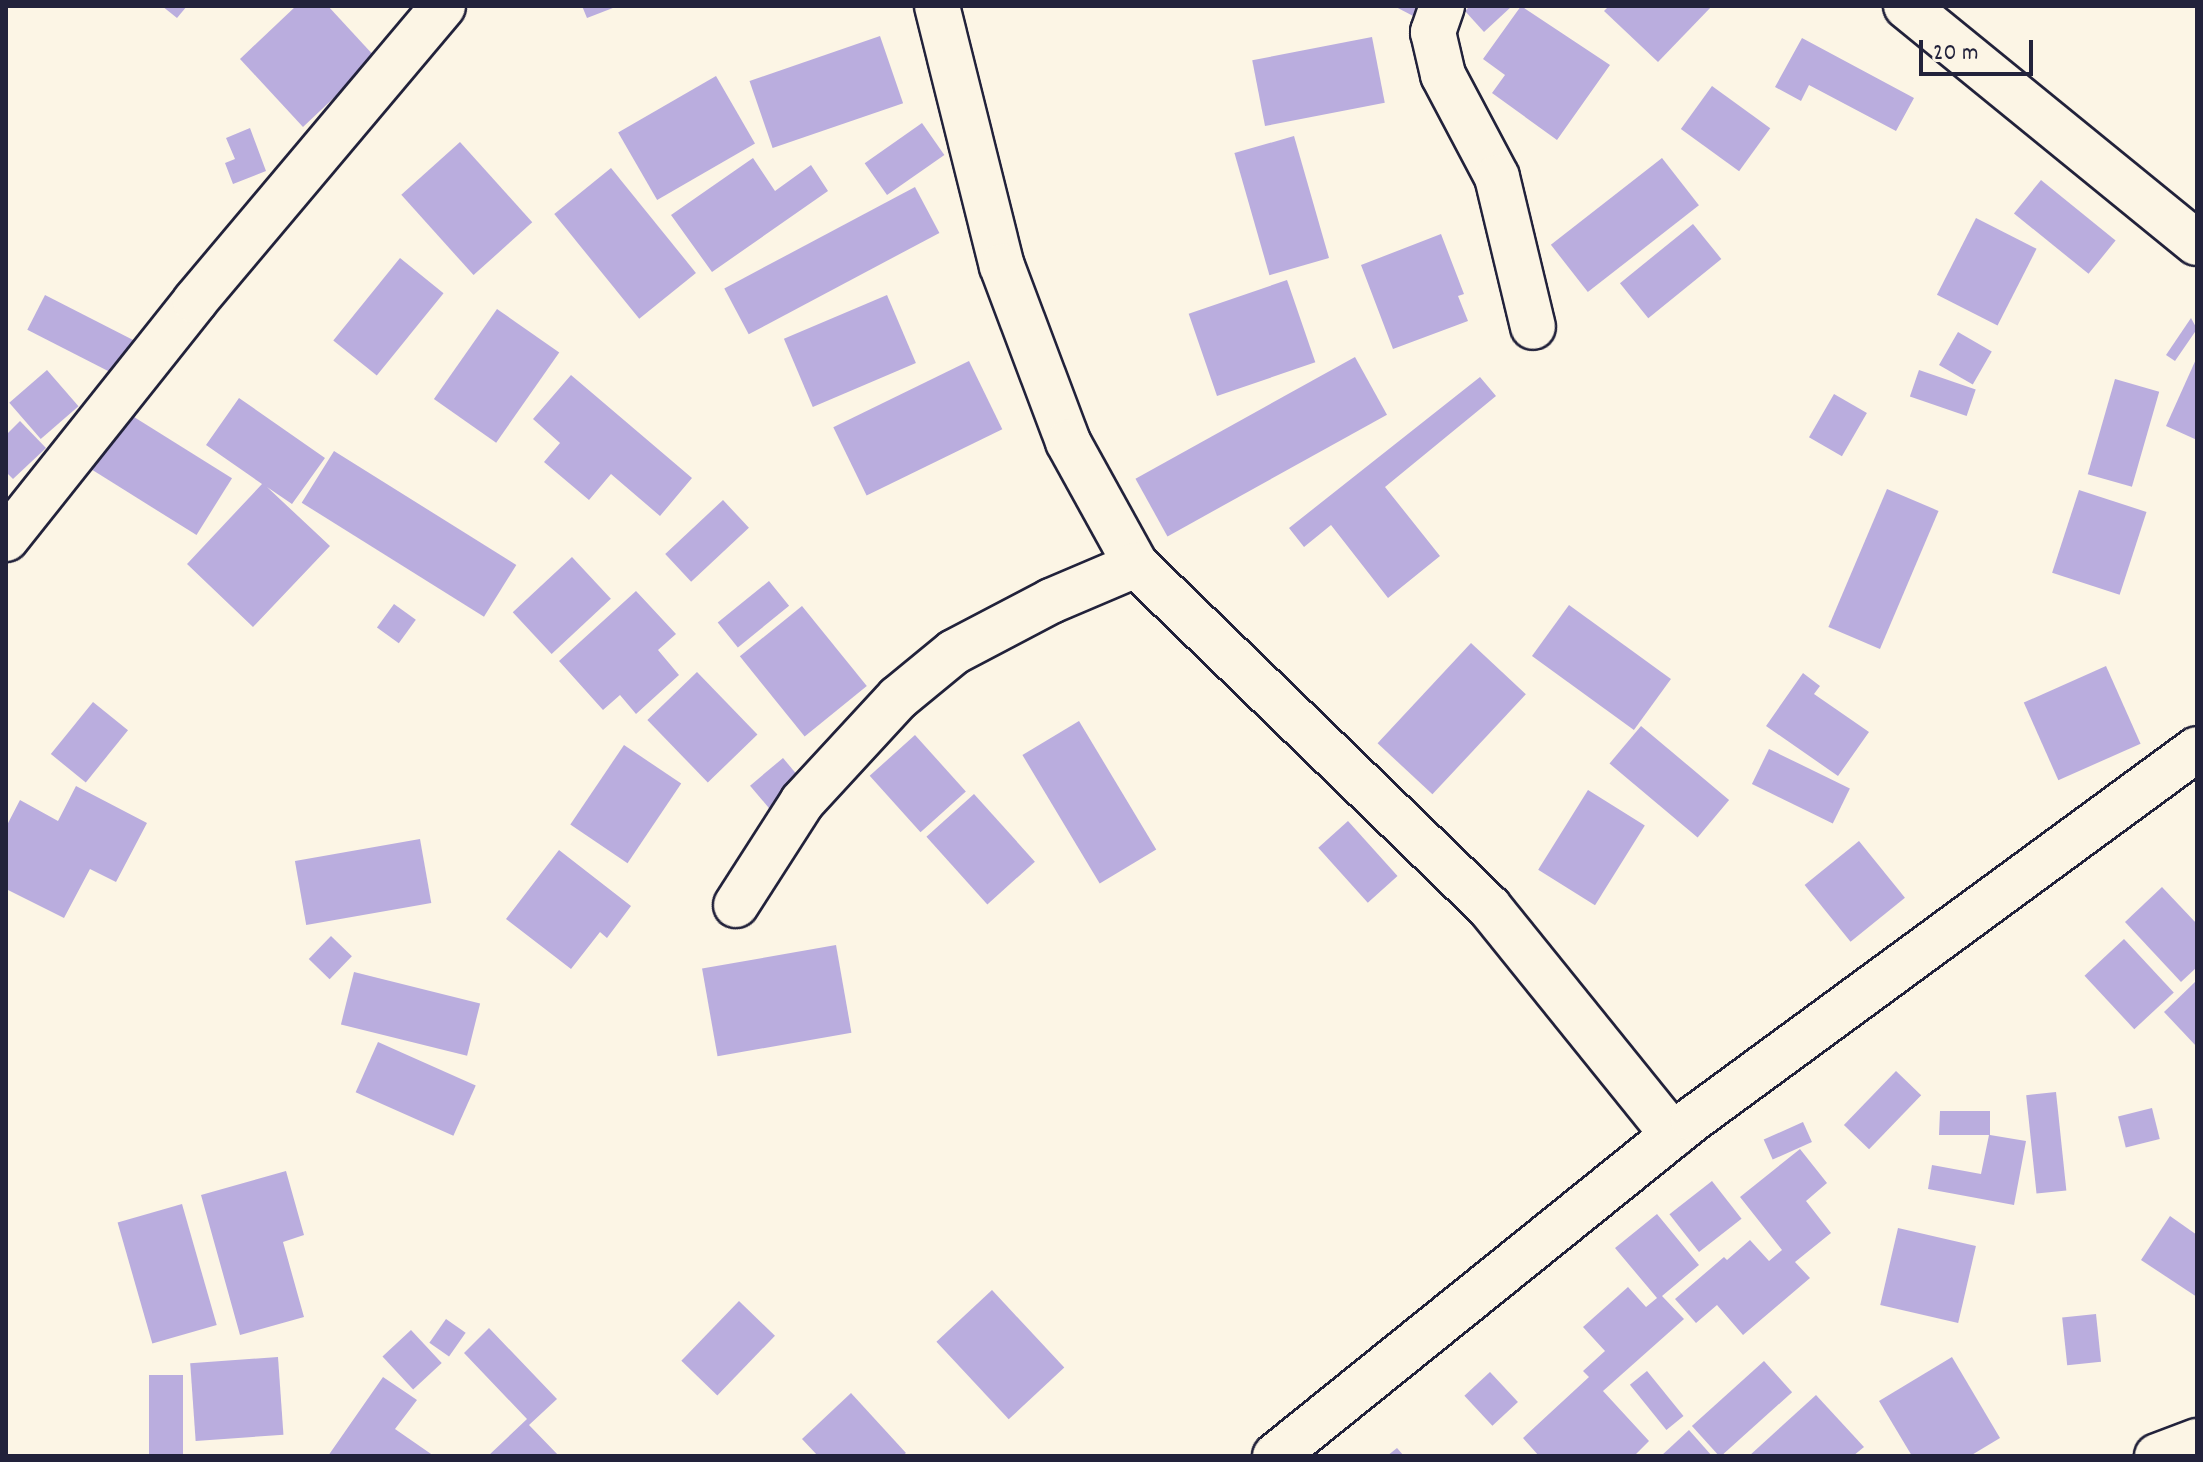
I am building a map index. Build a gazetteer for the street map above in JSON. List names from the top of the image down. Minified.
{"scale_bar":"20 m"}
